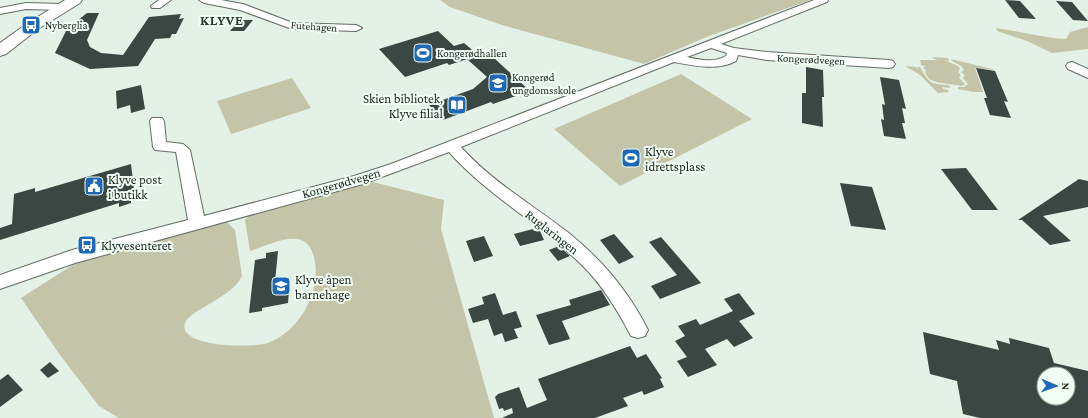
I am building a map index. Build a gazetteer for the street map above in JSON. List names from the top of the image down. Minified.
{"streets":{"street":["Futehagen","Kongerødvegen","Ruglaringen"]},"crossings":[["Kongerødvegen","Ruglaringen"]],"districts":["KLYVE"],"places":{"bus stop":["Nyberglia","Klyvesenteret"],"sports":["Kongerødhallen","Klyve idrettsplass"],"school or university":["Kongerød ungdomsskole","Klyve åpen barnehage"],"library":["Skien bibliotek, Klyve filial"],"public building":["Klyve post i butikk"]},"north":"right"}
